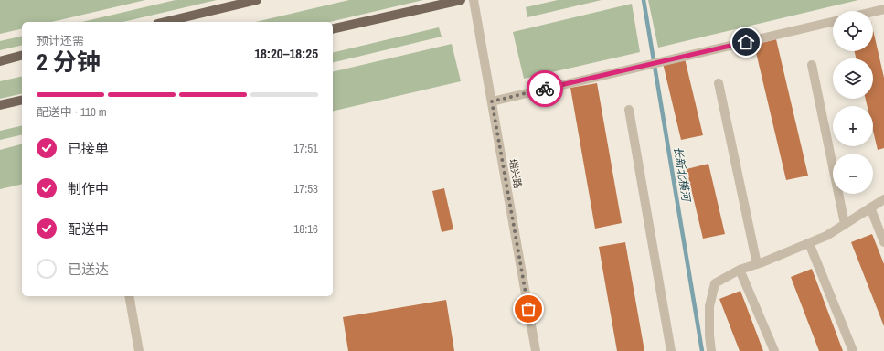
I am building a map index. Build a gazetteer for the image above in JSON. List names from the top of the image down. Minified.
{"streets":{"street":["瑞兴路"]},"water":["长新北横河"],"page":{"map_buttons":["+","−"],"heading":["2 分钟","预计还需","18:20–18:25"],"bar":"配送中 · 110 m","list":[["已接单","17:51"],["制作中","17:53"],["配送中","18:16"],"已送达"]}}
